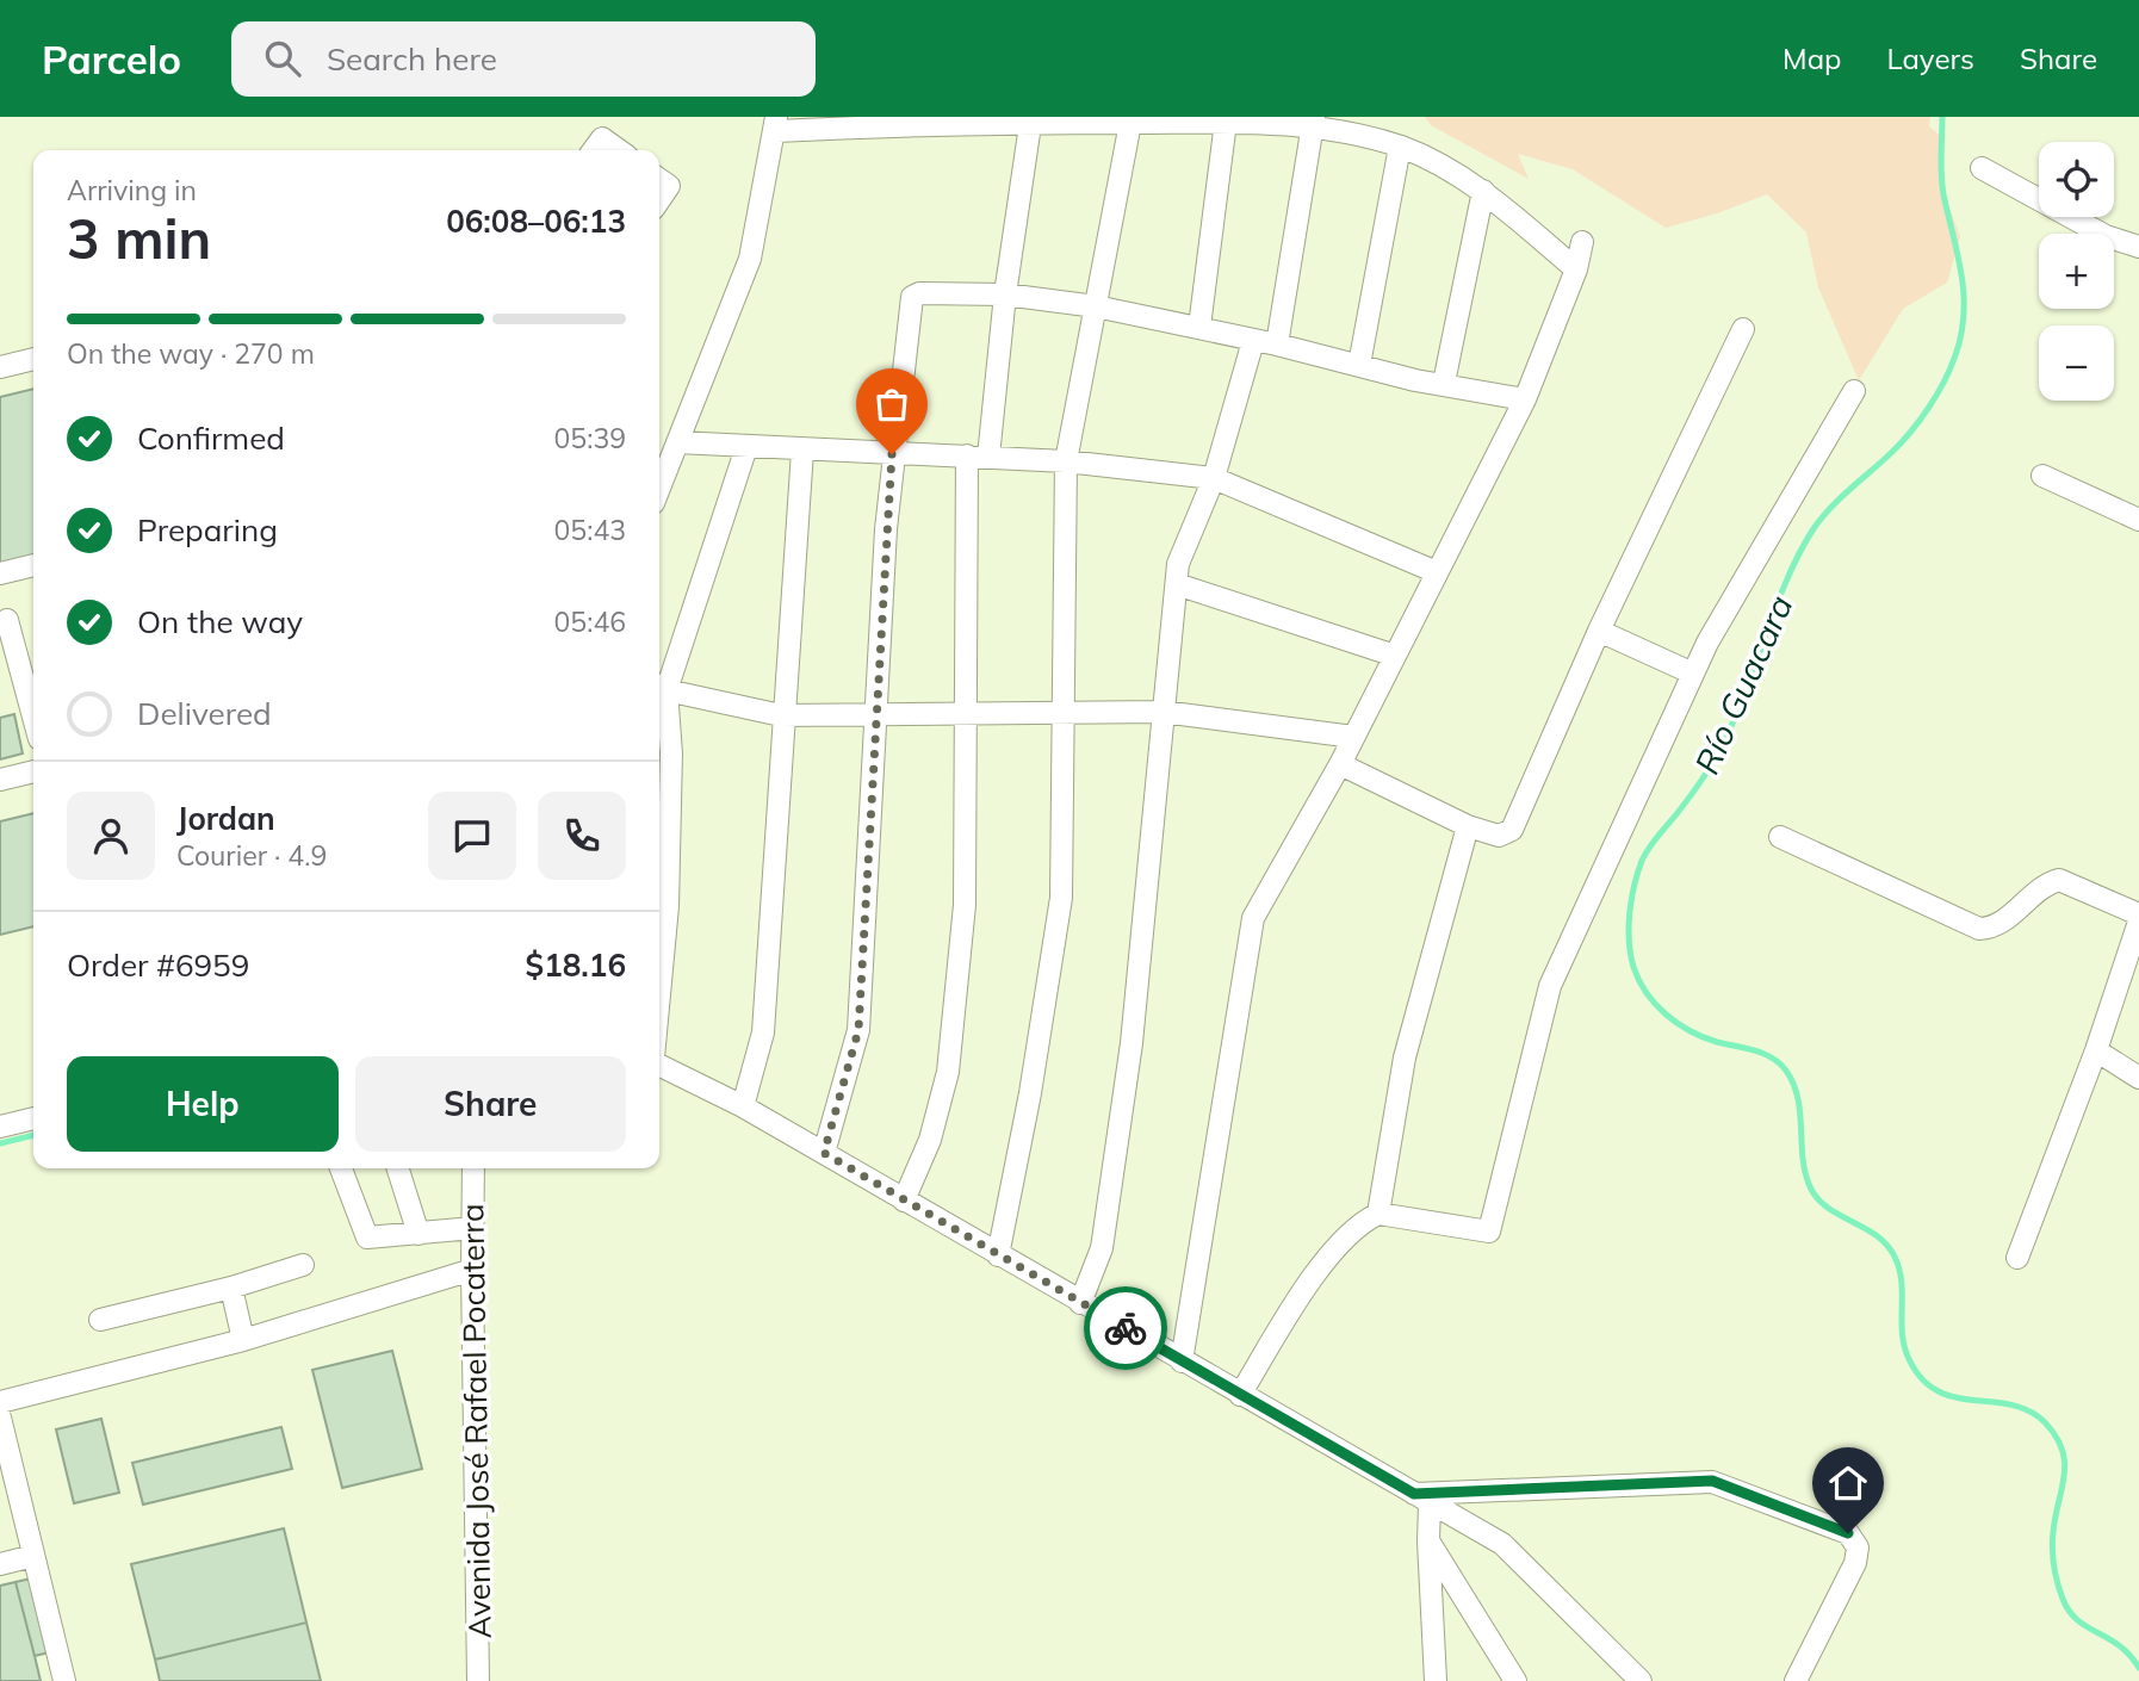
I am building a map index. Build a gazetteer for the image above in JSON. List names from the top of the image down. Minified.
{"streets":{"street":["Avenida José Rafael Pocaterra"]},"water":["Río Guacara"],"page":{"header":"Parcelo","search":"Search here","nav":["Map","Layers","Share"],"map_buttons":["+","−"],"heading":["3 min","Arriving in","06:08–06:13"],"panel":["Jordan","Courier · 4.9","Order #6959","$18.16"],"bar":"On the way · 270 m","list":[["Confirmed","05:39"],["Preparing","05:43"],["On the way","05:46"],"Delivered"],"buttons":["Help","Share"]}}
